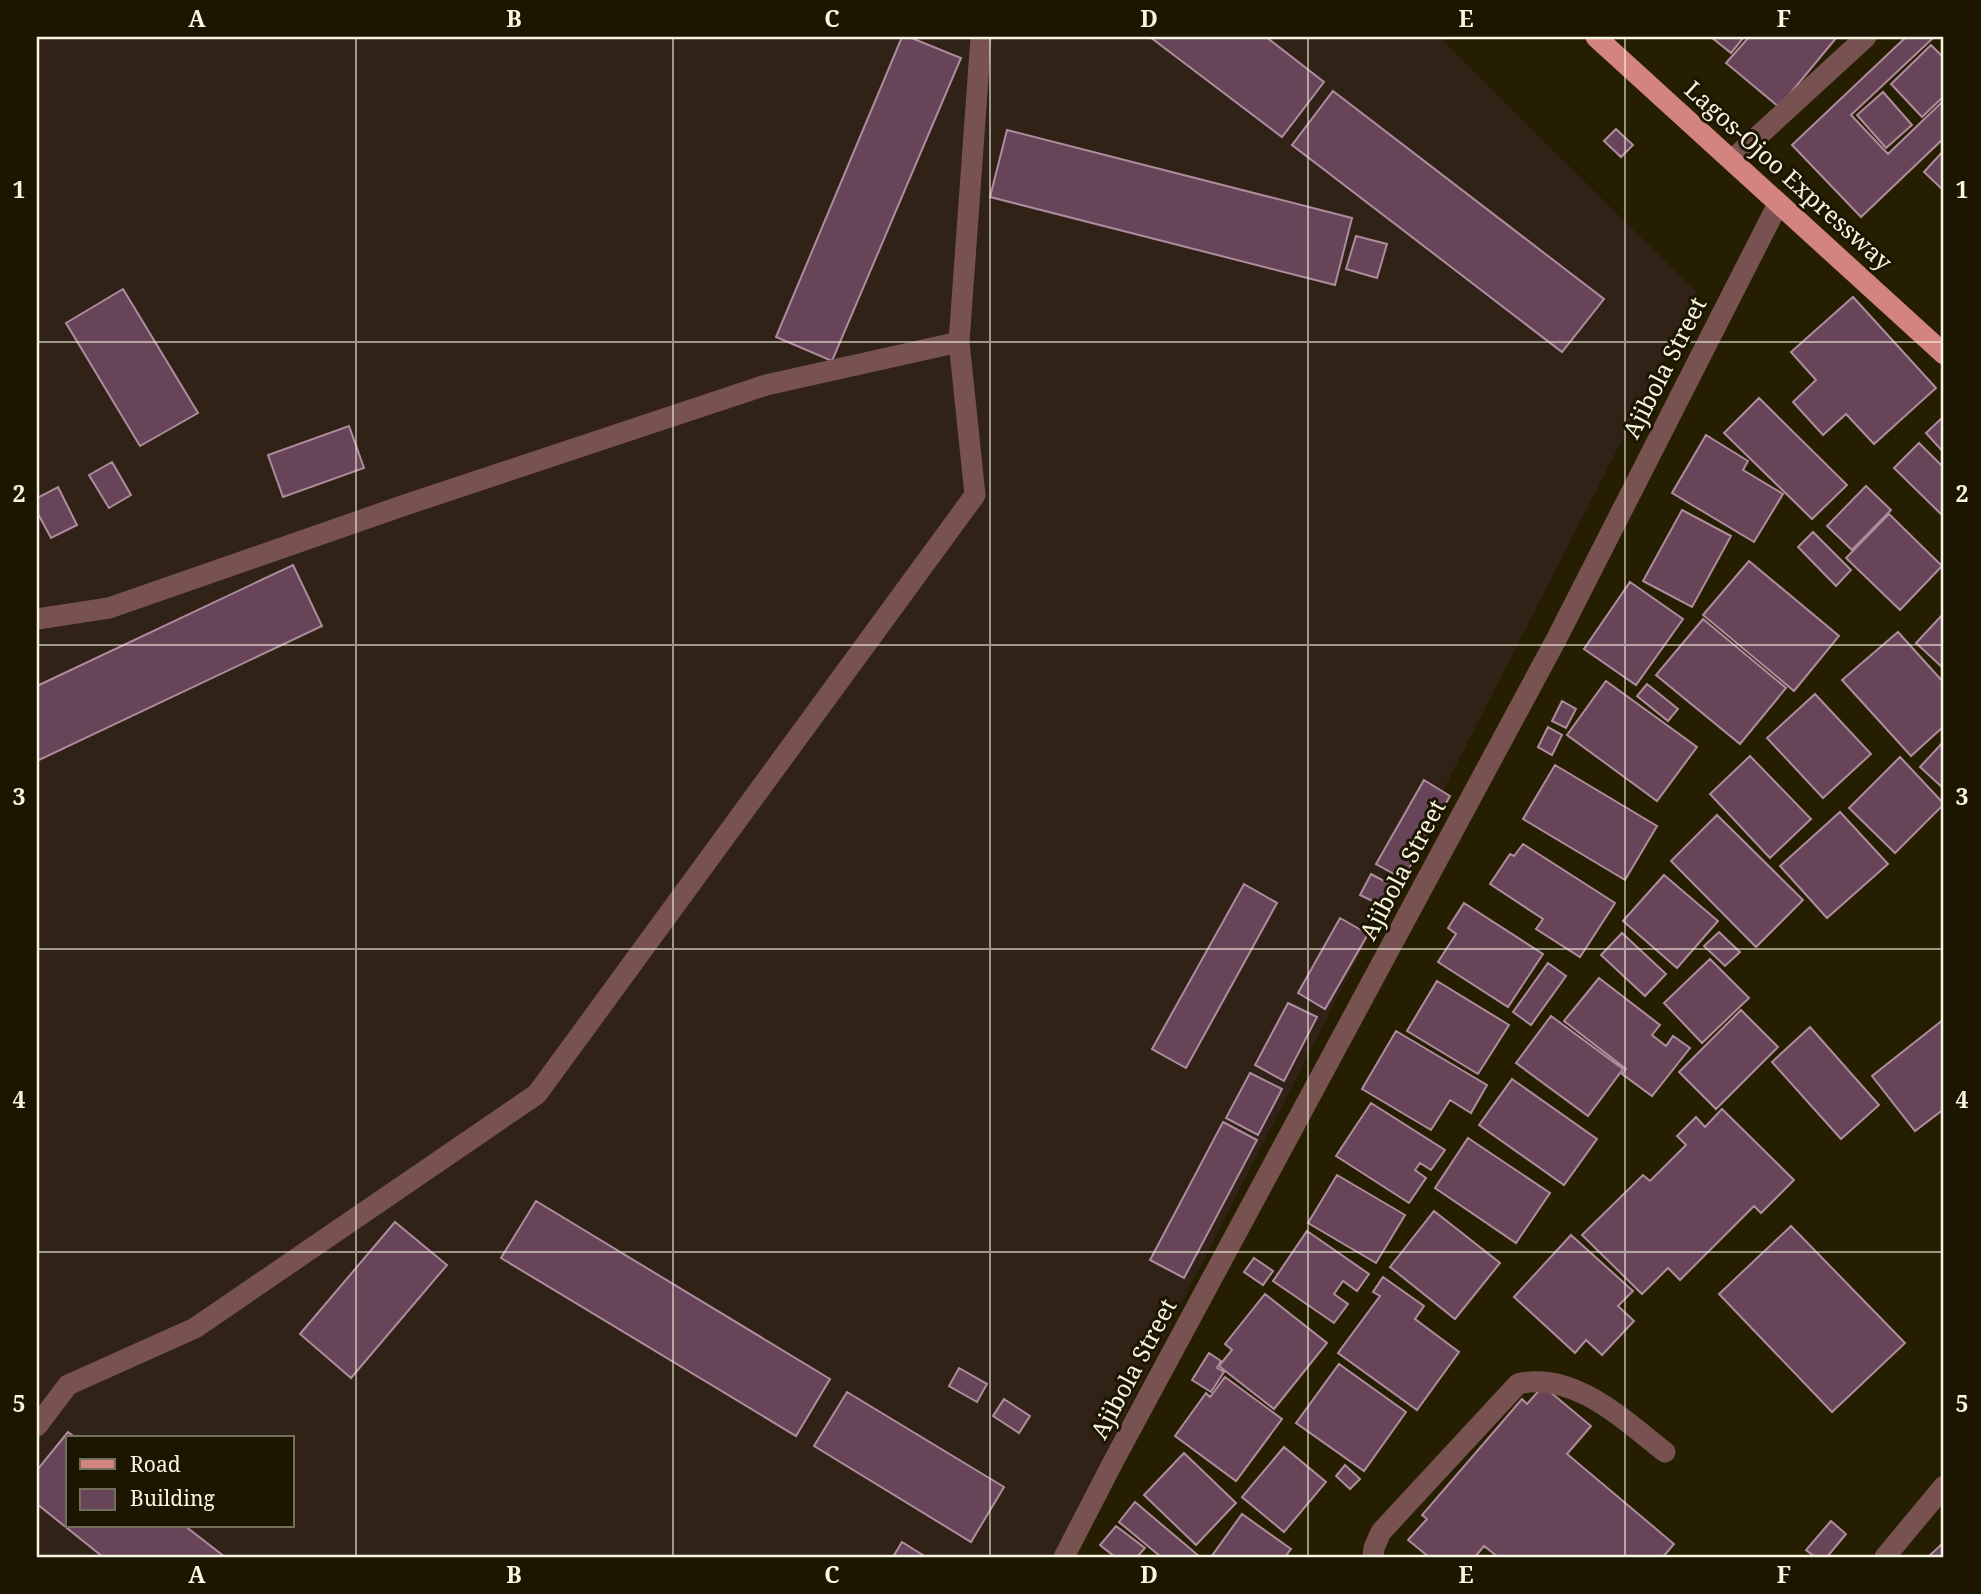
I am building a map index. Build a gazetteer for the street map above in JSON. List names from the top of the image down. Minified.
{"streets":{"main road":["Lagos-Ojoo Expressway"],"street":["Ajibola Street"]},"crossings":[["Lagos-Ojoo Expressway","Ajibola Street"]],"legend":["Road","Building"],"grid":{"columns":["A","B","C","D","E","F"],"rows":["1","2","3","4","5"]}}
